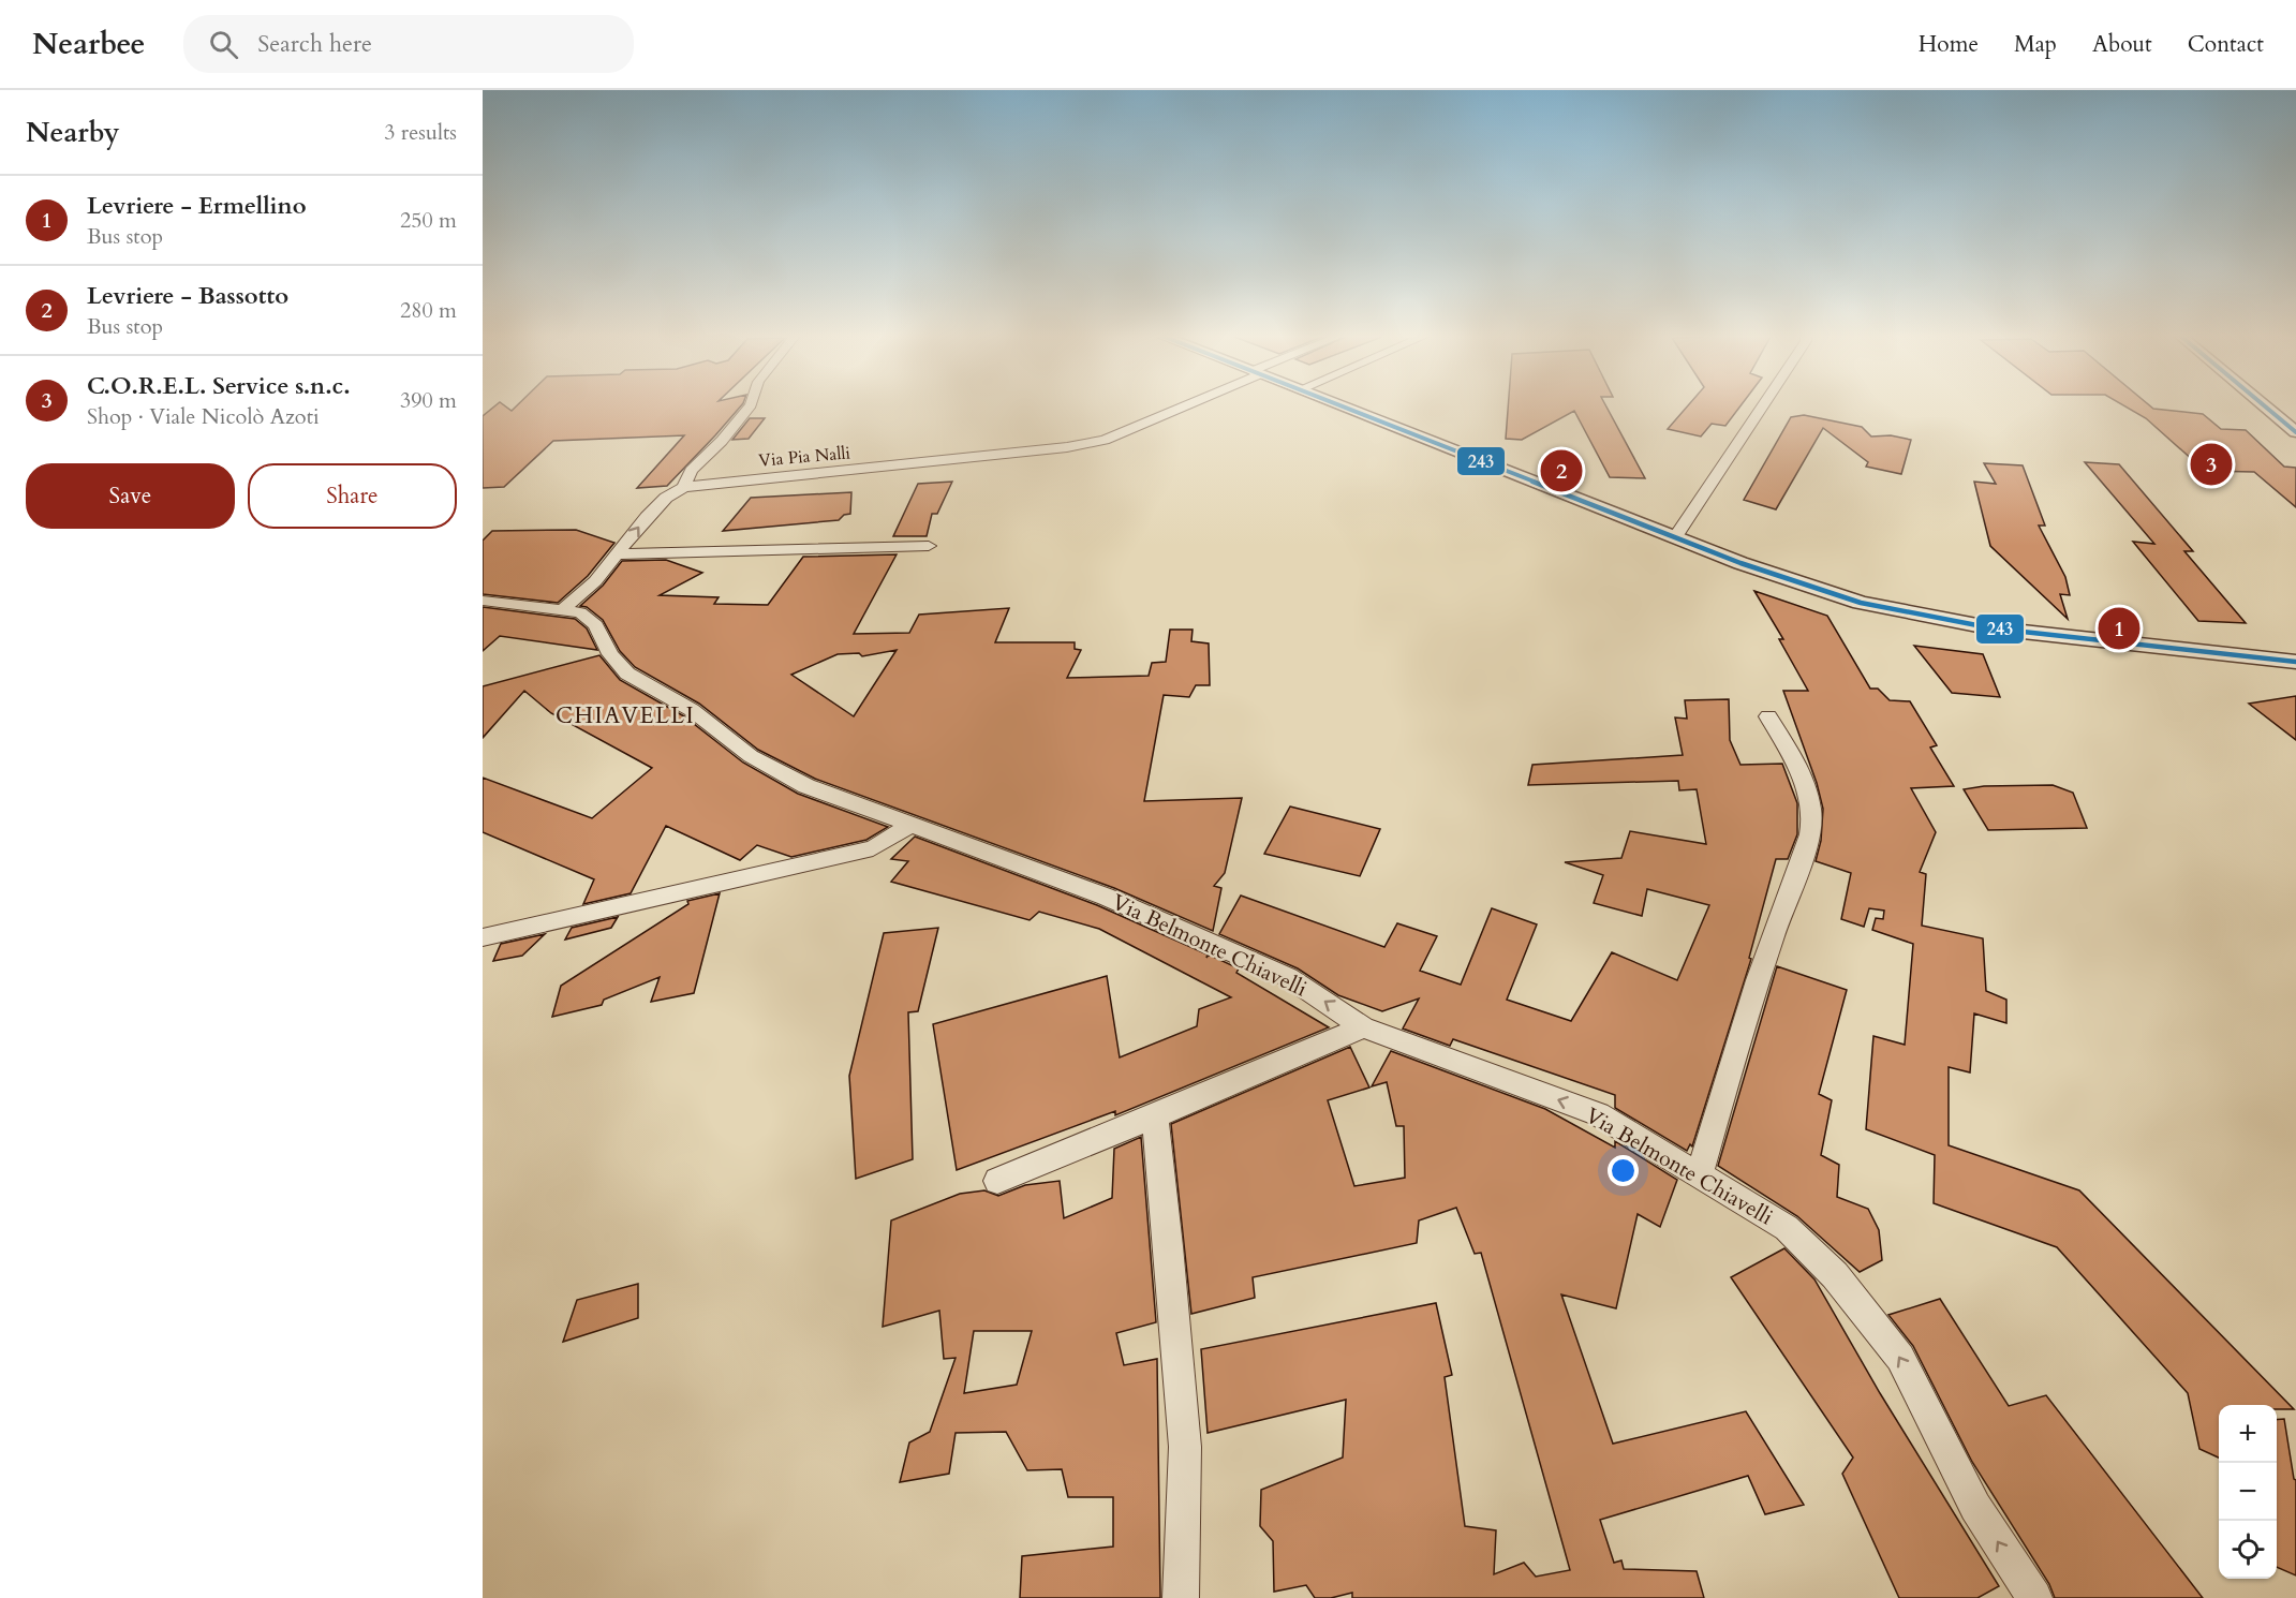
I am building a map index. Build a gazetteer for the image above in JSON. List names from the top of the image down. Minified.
{"streets":{"street":["Via Pia Nalli","Via Belmonte Chiavelli"]},"one_way":["Via Belmonte Chiavelli"],"districts":["CHIAVELLI"],"lines":["transit line 243"],"page":{"header":"Nearbee","search":"Search here","nav":["Home","Map","About","Contact"],"heading":["Nearby","3 results"],"list":[{"mark":"1","name":"Levriere - Ermellino","note":"Bus stop","value":"250 m"},{"mark":"2","name":"Levriere - Bassotto","note":"Bus stop","value":"280 m"},{"mark":"3","name":"C.O.R.E.L. Service s.n.c.","note":"Shop · Viale Nicolò Azoti","value":"390 m"}],"pins":["3","2","1"],"buttons":["Save","Share"],"map_buttons":["+","−"]}}
